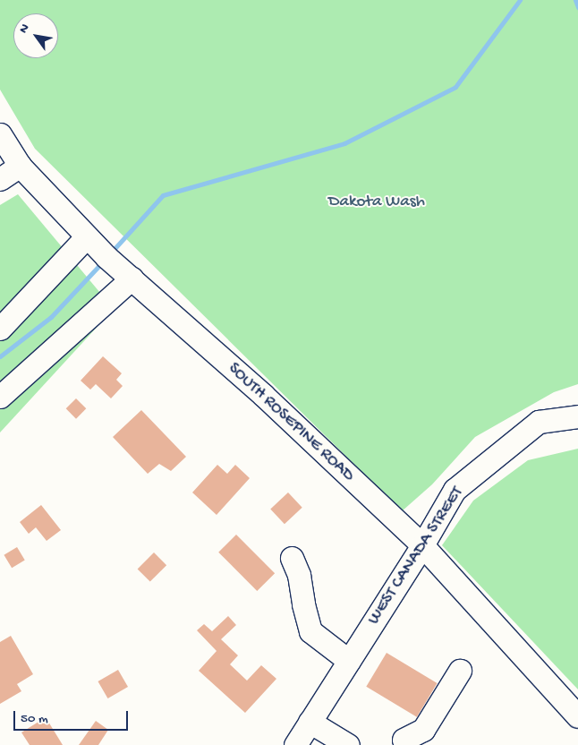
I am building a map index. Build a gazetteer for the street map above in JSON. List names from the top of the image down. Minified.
{"streets":{"street":["SOUTH ROSEPINE ROAD","WEST CANADA STREET"]},"crossings":[["SOUTH ROSEPINE ROAD","WEST CANADA STREET"]],"parks":["Dakota Wash"],"scale_bar":"50 m","north":"top left"}
